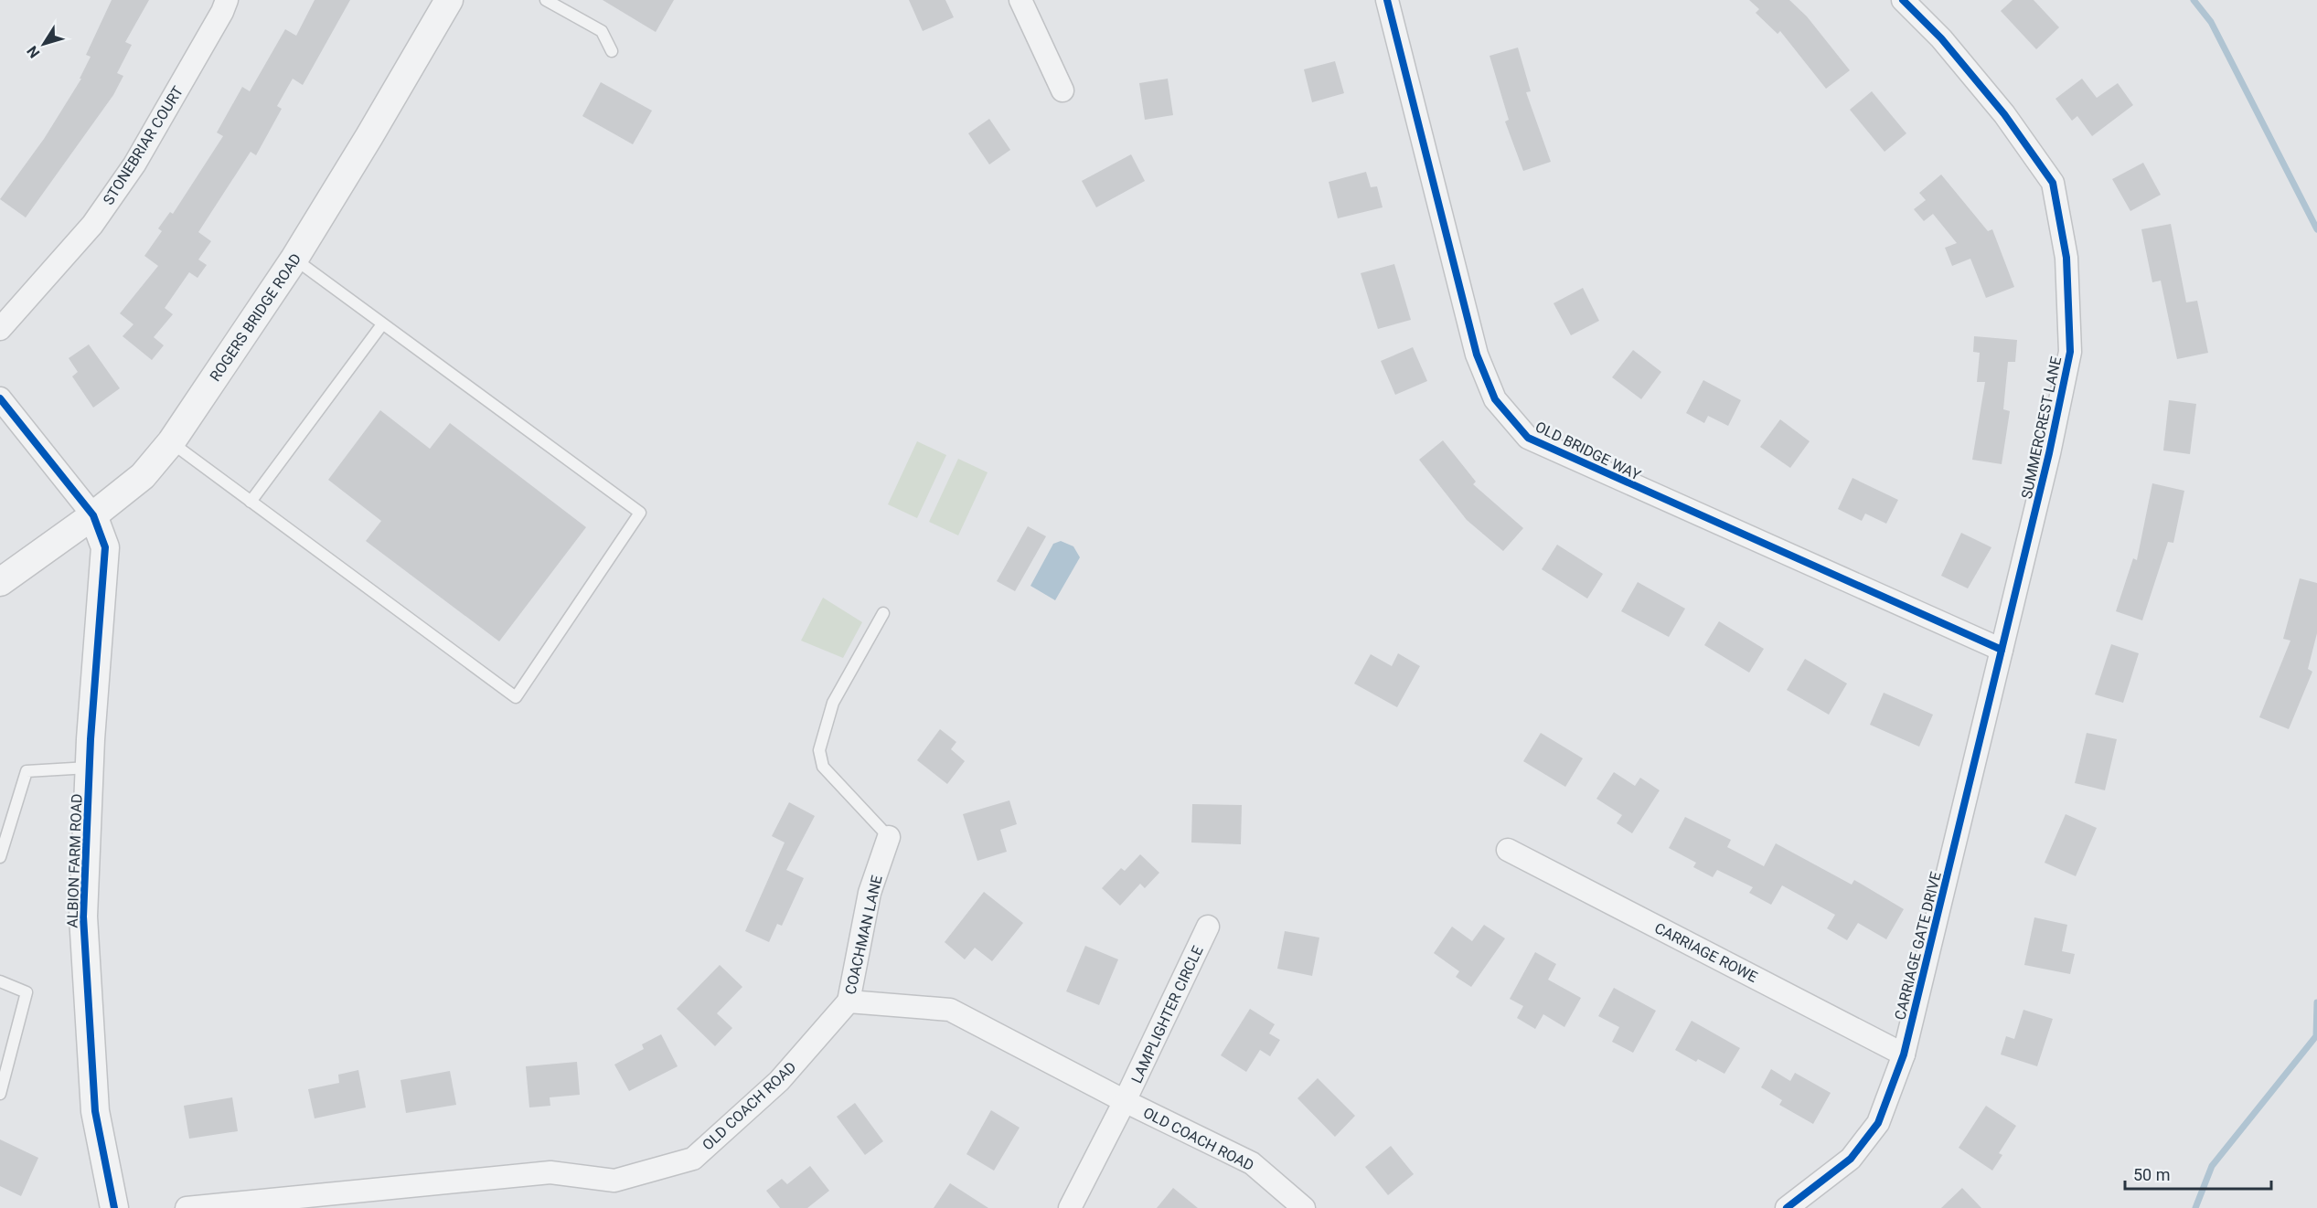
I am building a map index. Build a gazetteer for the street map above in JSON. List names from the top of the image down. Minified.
{"streets":{"street":["STONEBRIAR COURT","ROGERS BRIDGE ROAD","SUMMERCREST LANE","OLD BRIDGE WAY","ALBION FARM ROAD","COACHMAN LANE","CARRIAGE GATE DRIVE","CARRIAGE ROWE","LAMPLIGHTER CIRCLE","OLD COACH ROAD"]},"crossings":[["ROGERS BRIDGE ROAD","ALBION FARM ROAD"],["SUMMERCREST LANE","OLD BRIDGE WAY"],["SUMMERCREST LANE","CARRIAGE GATE DRIVE"],["OLD BRIDGE WAY","CARRIAGE GATE DRIVE"],["COACHMAN LANE","OLD COACH ROAD"],["CARRIAGE GATE DRIVE","CARRIAGE ROWE"],["LAMPLIGHTER CIRCLE","OLD COACH ROAD"]],"scale_bar":"50 m","north":"bottom left"}
